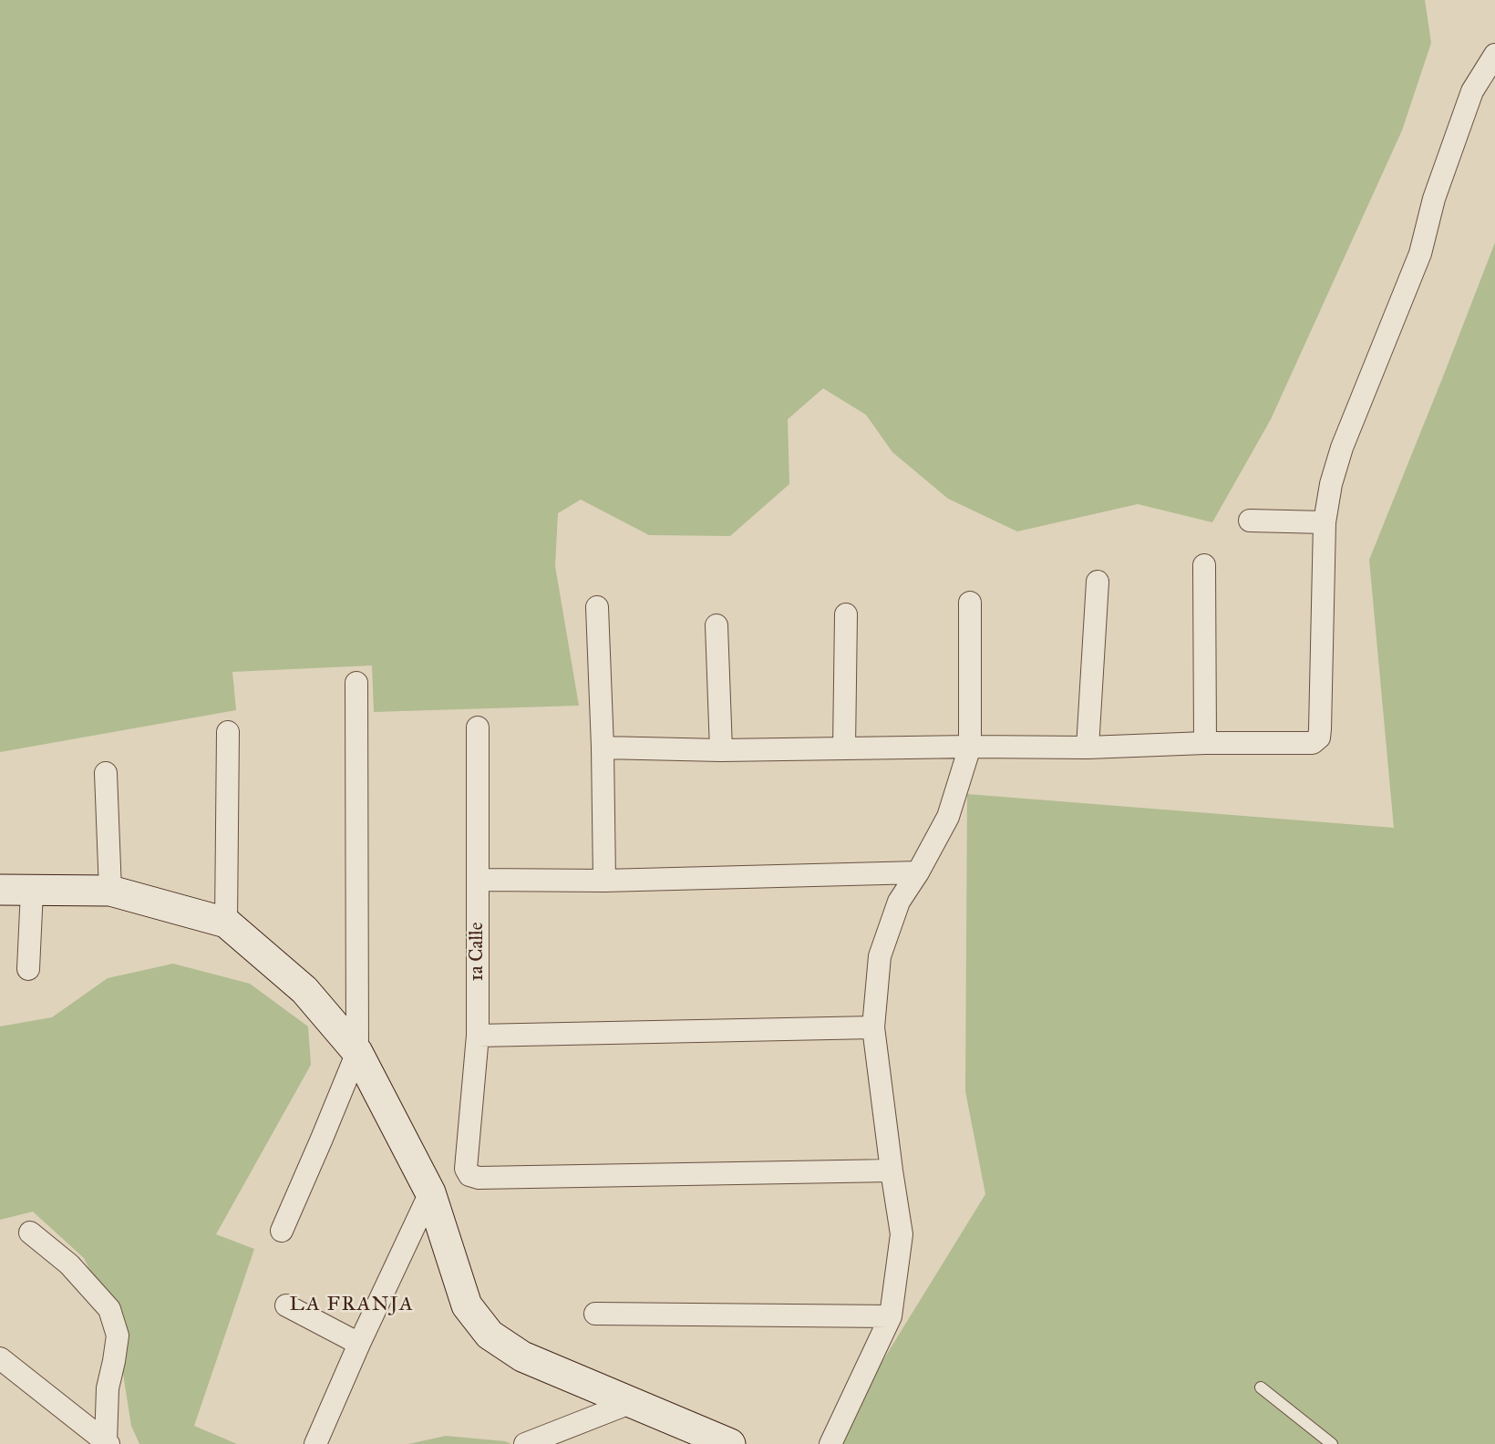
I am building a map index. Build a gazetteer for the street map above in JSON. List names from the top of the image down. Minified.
{"streets":{"street":["1a Calle"]},"districts":["LA FRANJA"]}
